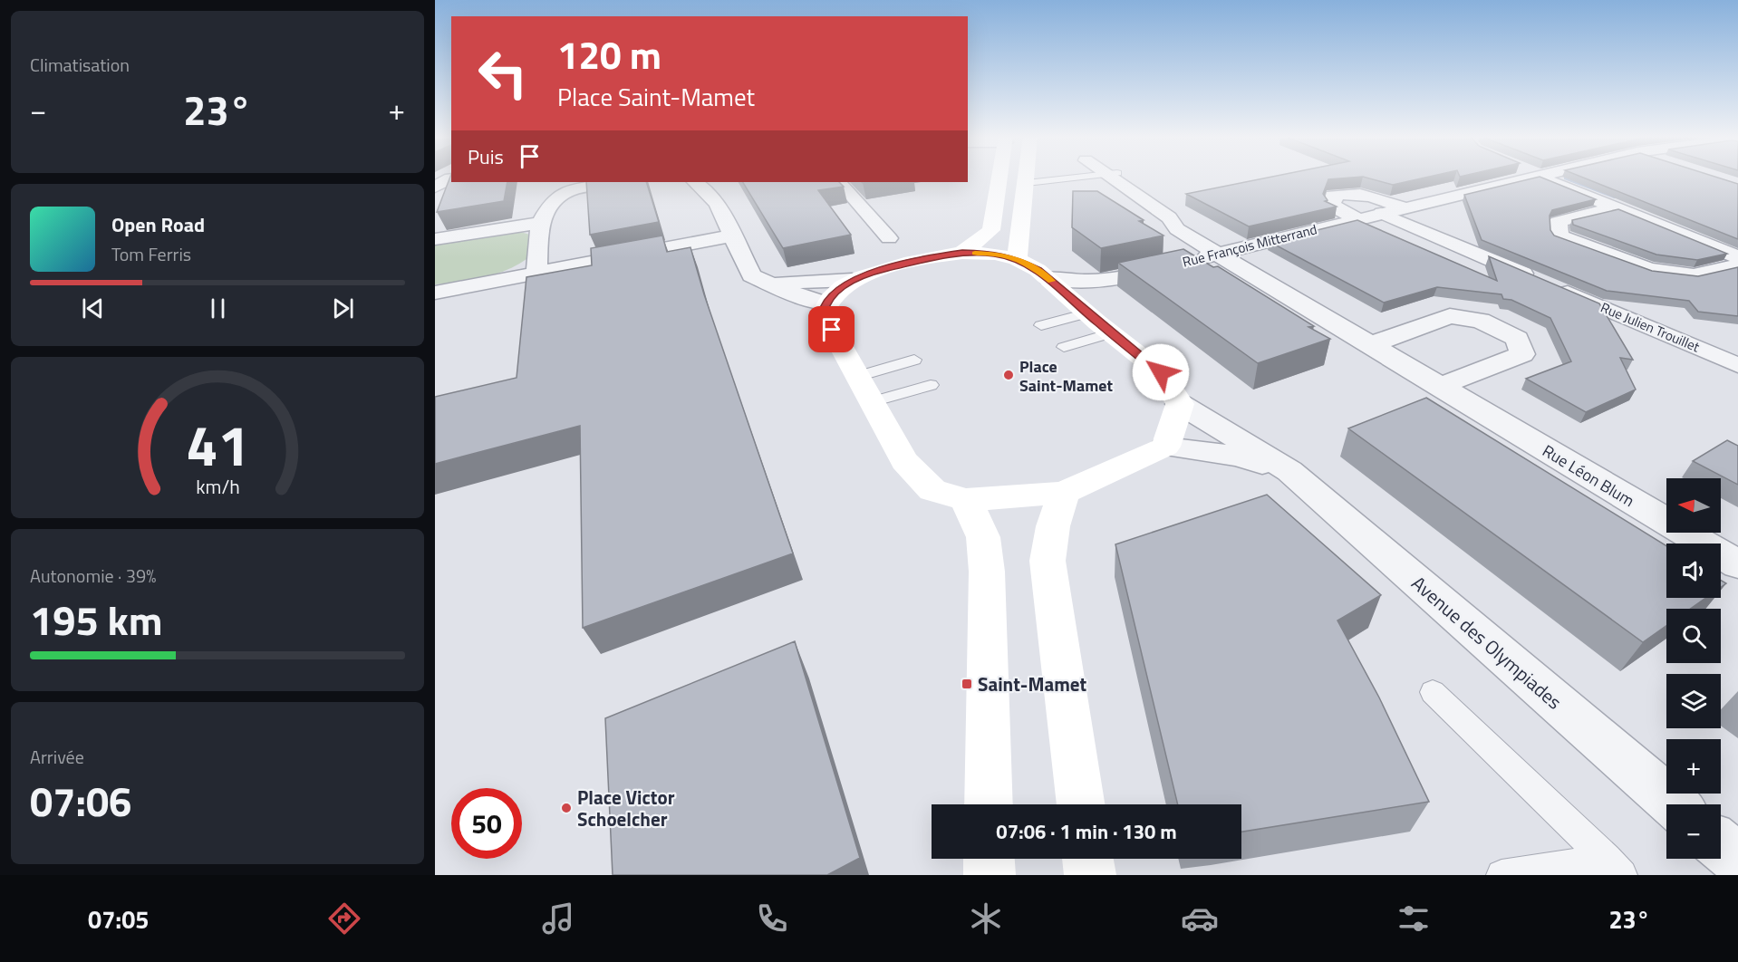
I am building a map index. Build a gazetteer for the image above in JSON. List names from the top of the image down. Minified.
{"streets":{"street":["Rue François Mitterrand","Rue Julien Trouillet","Rue Léon Blum","Avenue des Olympiades"]},"crossings":[["Rue François Mitterrand","Rue Julien Trouillet"],["Rue François Mitterrand","Rue Léon Blum"]],"places":{"other":["Place Saint-Mamet","Place Victor Schoelcher"],"transit":["Saint-Mamet"]},"north":"left","page":{"tile":["Climatisation",["Autonomie · 39%","195 km"],["Arrivée","07:06"]],"turn":["120 m","Place Saint-Mamet"],"heat":["−","23°","+"],"then":"Puis","song":["Open Road","Tom Ferris"],"map_buttons":["+","−"],"limit":"50","trip":"07:06 · 1 min · 130 m","tabs":["07:05","23°"],"gauge":["41","km/h"]}}
